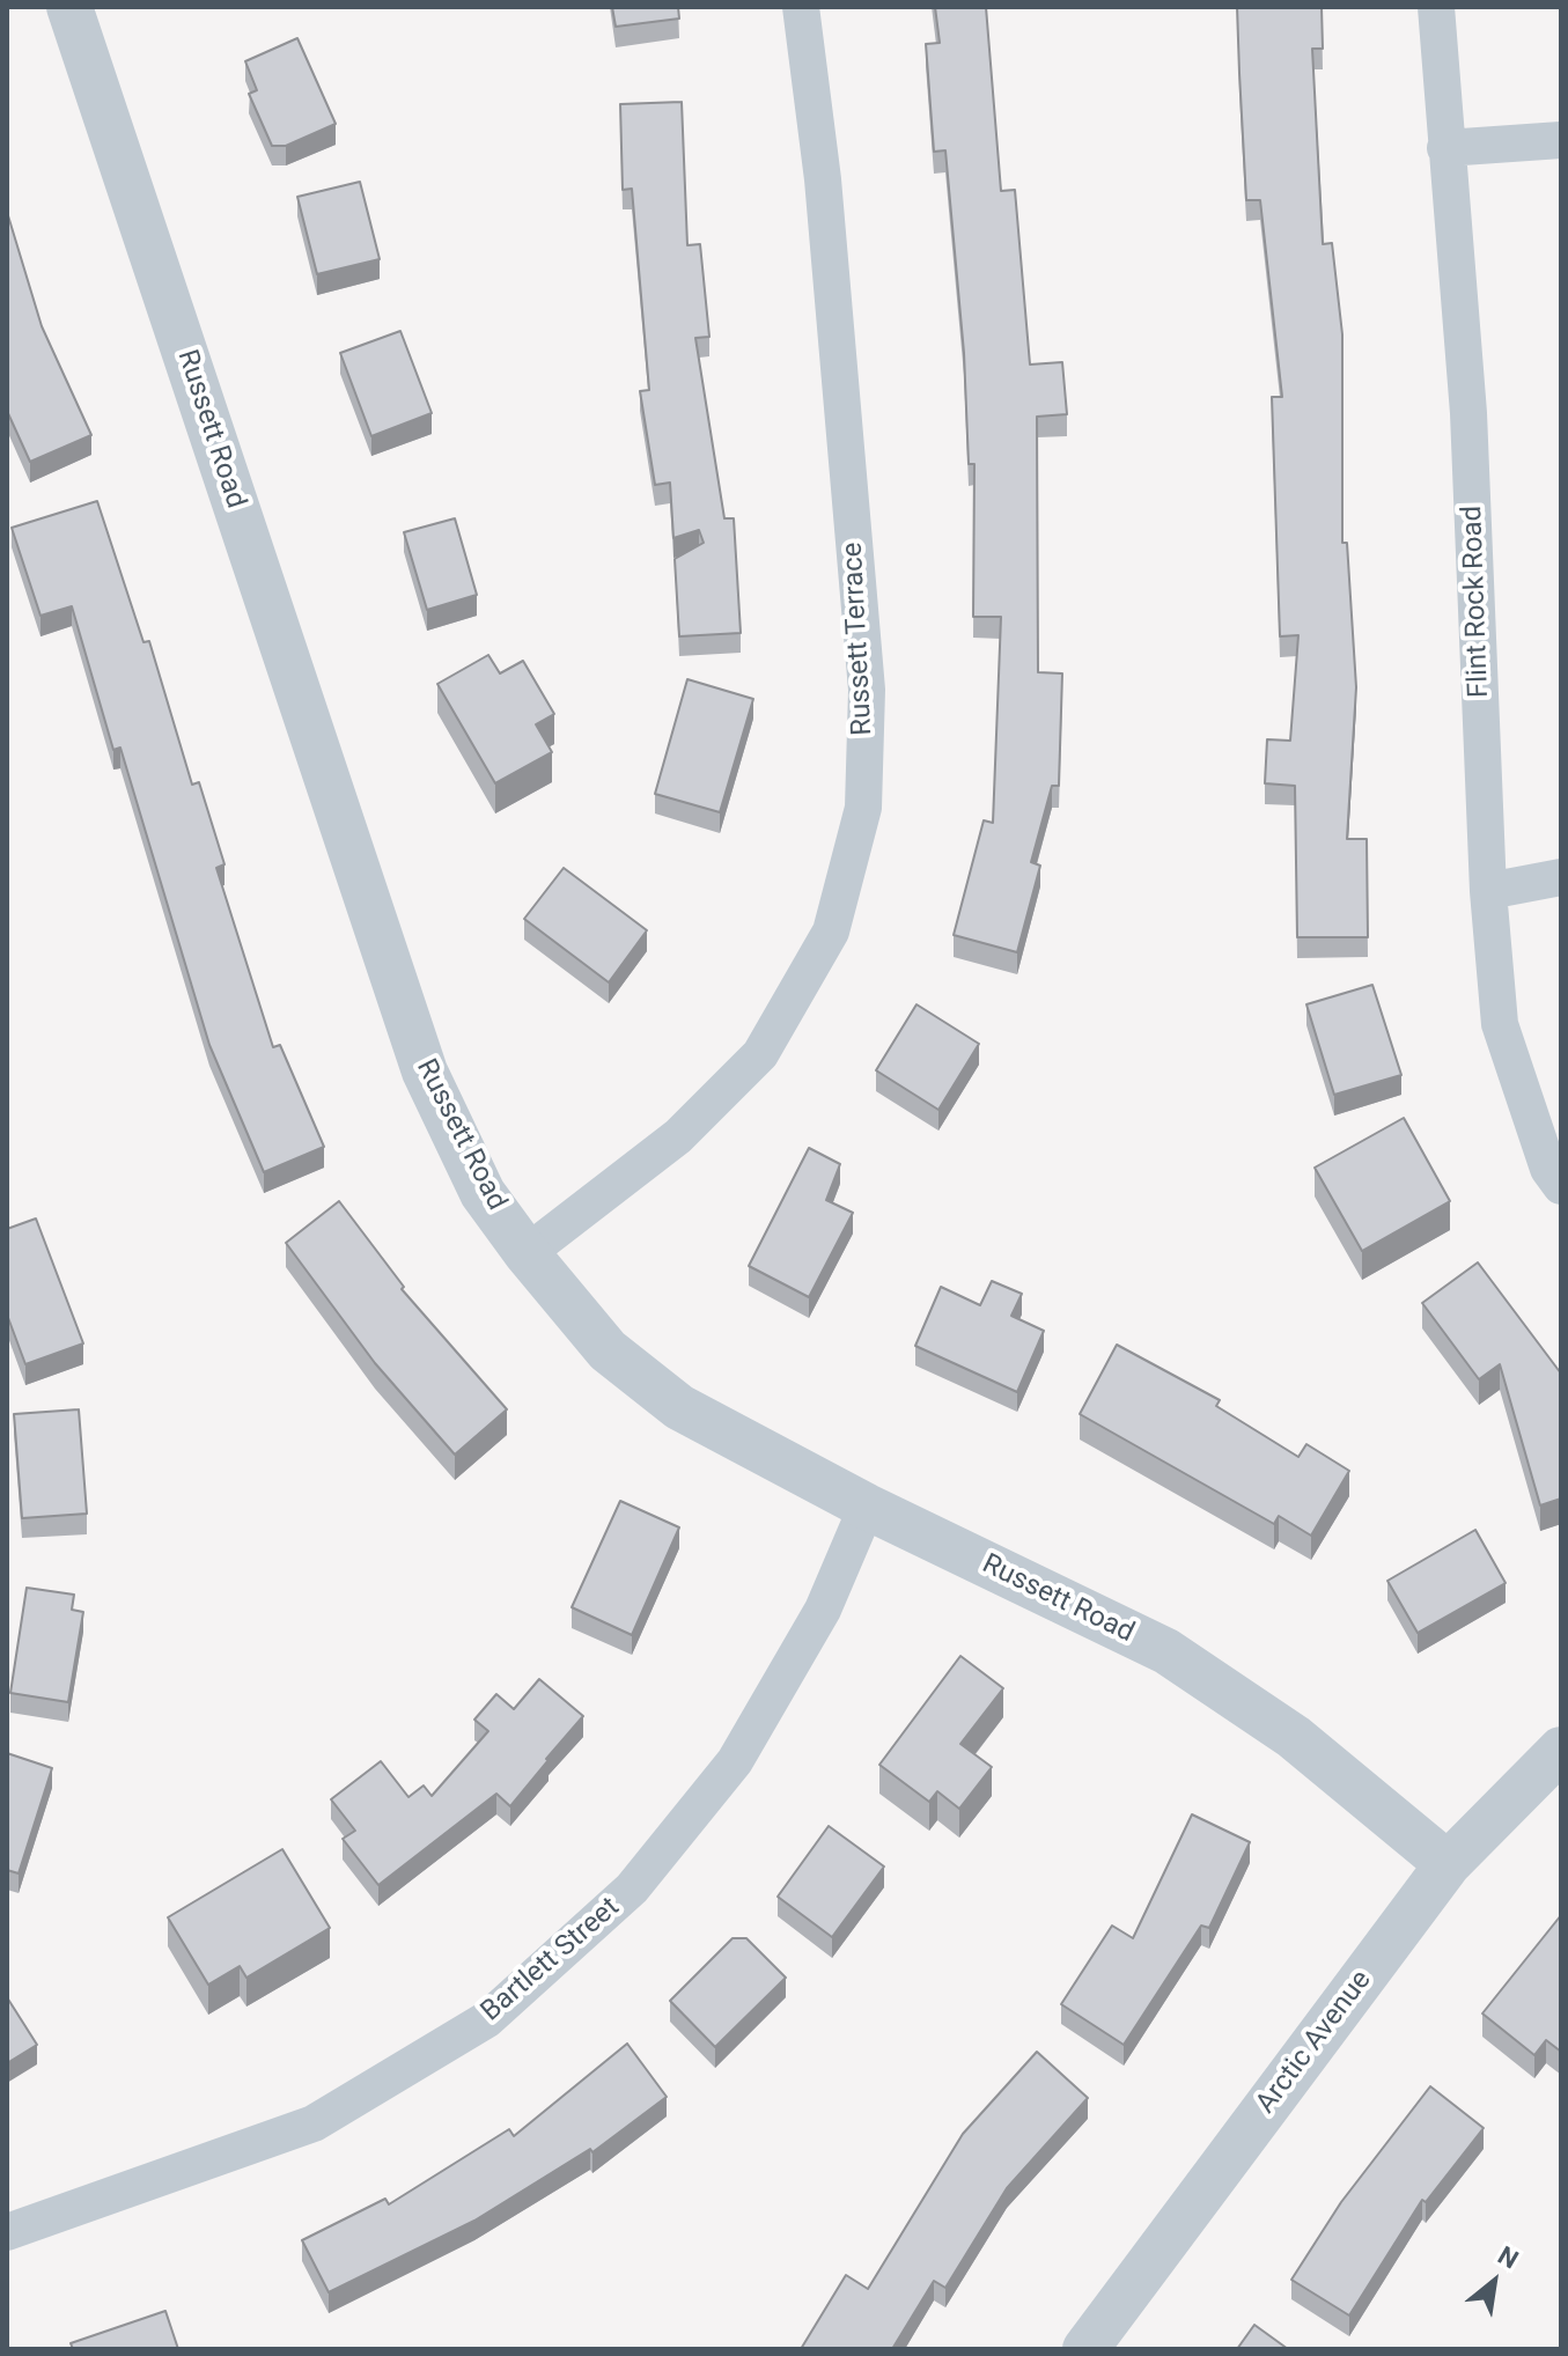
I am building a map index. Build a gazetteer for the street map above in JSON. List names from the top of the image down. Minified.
{"streets":{"street":["Russett Road","Flint Rock Road","Russett Terrace","Bartlett Street","Arctic Avenue"]},"crossings":[["Russett Road","Russett Terrace"],["Russett Road","Bartlett Street"],["Russett Road","Arctic Avenue"]],"north":"top right"}
